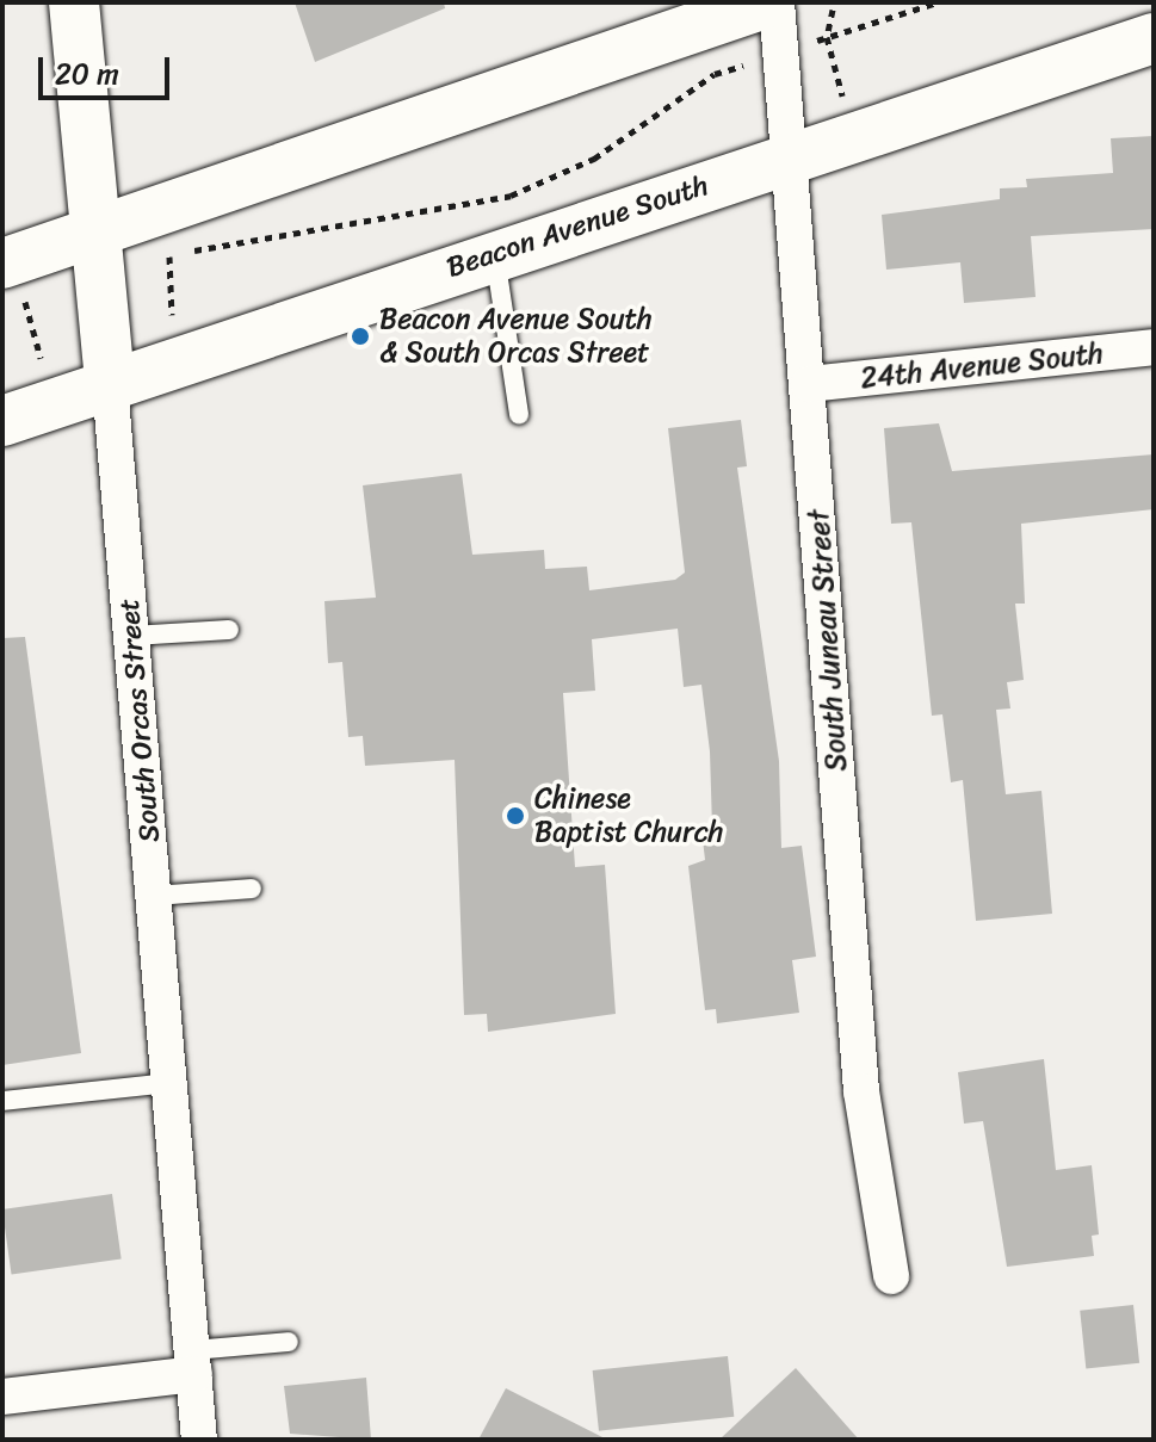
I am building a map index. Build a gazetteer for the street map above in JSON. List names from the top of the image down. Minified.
{"streets":{"main road":["Beacon Avenue South","South Orcas Street"],"street":["24th Avenue South","South Juneau Street"]},"crossings":[["Beacon Avenue South","South Juneau Street"],["Beacon Avenue South","South Orcas Street"],["24th Avenue South","South Juneau Street"]],"places":["Beacon Avenue South & South Orcas Street","Chinese Baptist Church"],"scale_bar":"20 m"}
